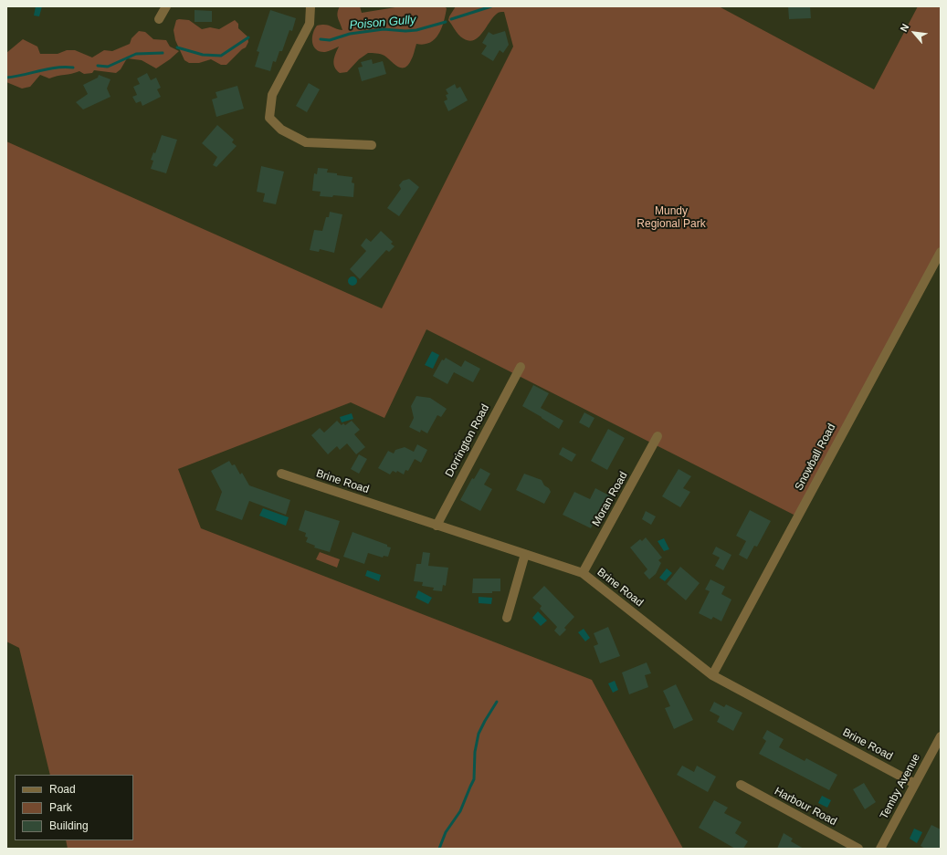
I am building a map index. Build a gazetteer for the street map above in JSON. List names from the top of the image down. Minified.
{"streets":{"street":["Dorrington Road","Snowball Road","Brine Road","Moran Road","Temby Avenue","Harbour Road"]},"crossings":[["Dorrington Road","Brine Road"],["Snowball Road","Brine Road"],["Brine Road","Moran Road"],["Brine Road","Temby Avenue"]],"water":["Poison Gully"],"parks":["Mundy Regional Park"],"legend":["Road","Park","Building"],"north":"top left"}
